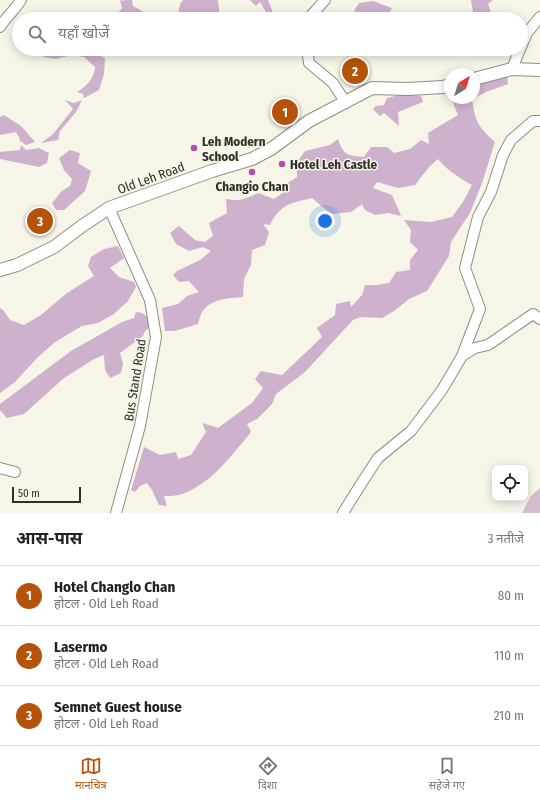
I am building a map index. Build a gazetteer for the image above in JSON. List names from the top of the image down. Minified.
{"streets":{"street":["Old Leh Road","Bus Stand Road"]},"crossings":[["Old Leh Road","Bus Stand Road"]],"places":["Leh Modern School","Hotel Leh Castle","Changio Chan"],"scale_bar":"50 m","north":"top right","page":{"search":"यहाँ खोजें","pins":["2","1","3"],"scale":"50 m","heading":["आस-पास","3 नतीजे"],"list":[{"mark":"1","name":"Hotel Changlo Chan","note":"होटल · Old Leh Road","value":"80 m"},{"mark":"2","name":"Lasermo","note":"होटल · Old Leh Road","value":"110 m"},{"mark":"3","name":"Semnet Guest house","note":"होटल · Old Leh Road","value":"210 m"}],"nav":["मानचित्र","दिशा","सहेजे गए"]}}
